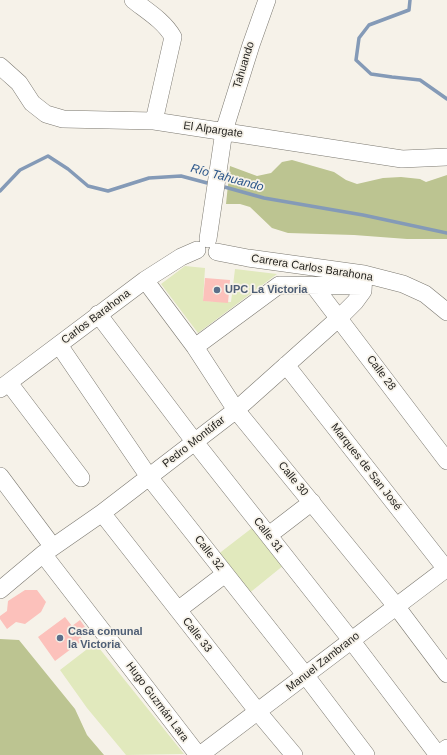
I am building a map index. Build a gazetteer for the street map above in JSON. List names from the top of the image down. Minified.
{"streets":{"street":["Tahuando","El Alpargate","Carrera Carlos Barahona","Carlos Barahona","Calle 28","Pedro Montúfar","Marques de San José","Calle 30","Calle 31","Calle 32","Calle 33","Manuel Zambrano","Hugo Guzmán Lara"]},"crossings":[["Tahuando","El Alpargate"],["Tahuando","Carrera Carlos Barahona"],["Tahuando","Carlos Barahona"],["Carrera Carlos Barahona","Carlos Barahona"],["Carrera Carlos Barahona","Pedro Montúfar"],["Carlos Barahona","Calle 30"],["Carlos Barahona","Calle 31"],["Carlos Barahona","Calle 32"],["Calle 28","Pedro Montúfar"],["Pedro Montúfar","Marques de San José"],["Pedro Montúfar","Calle 30"],["Pedro Montúfar","Calle 31"],["Pedro Montúfar","Calle 32"],["Pedro Montúfar","Calle 33"],["Pedro Montúfar","Hugo Guzmán Lara"],["Marques de San José","Manuel Zambrano"],["Calle 30","Manuel Zambrano"],["Calle 31","Manuel Zambrano"],["Calle 32","Manuel Zambrano"],["Calle 33","Manuel Zambrano"],["Manuel Zambrano","Hugo Guzmán Lara"]],"water":["Río Tahuando"],"places":["UPC La Victoria","Casa comunal la Victoria"]}
